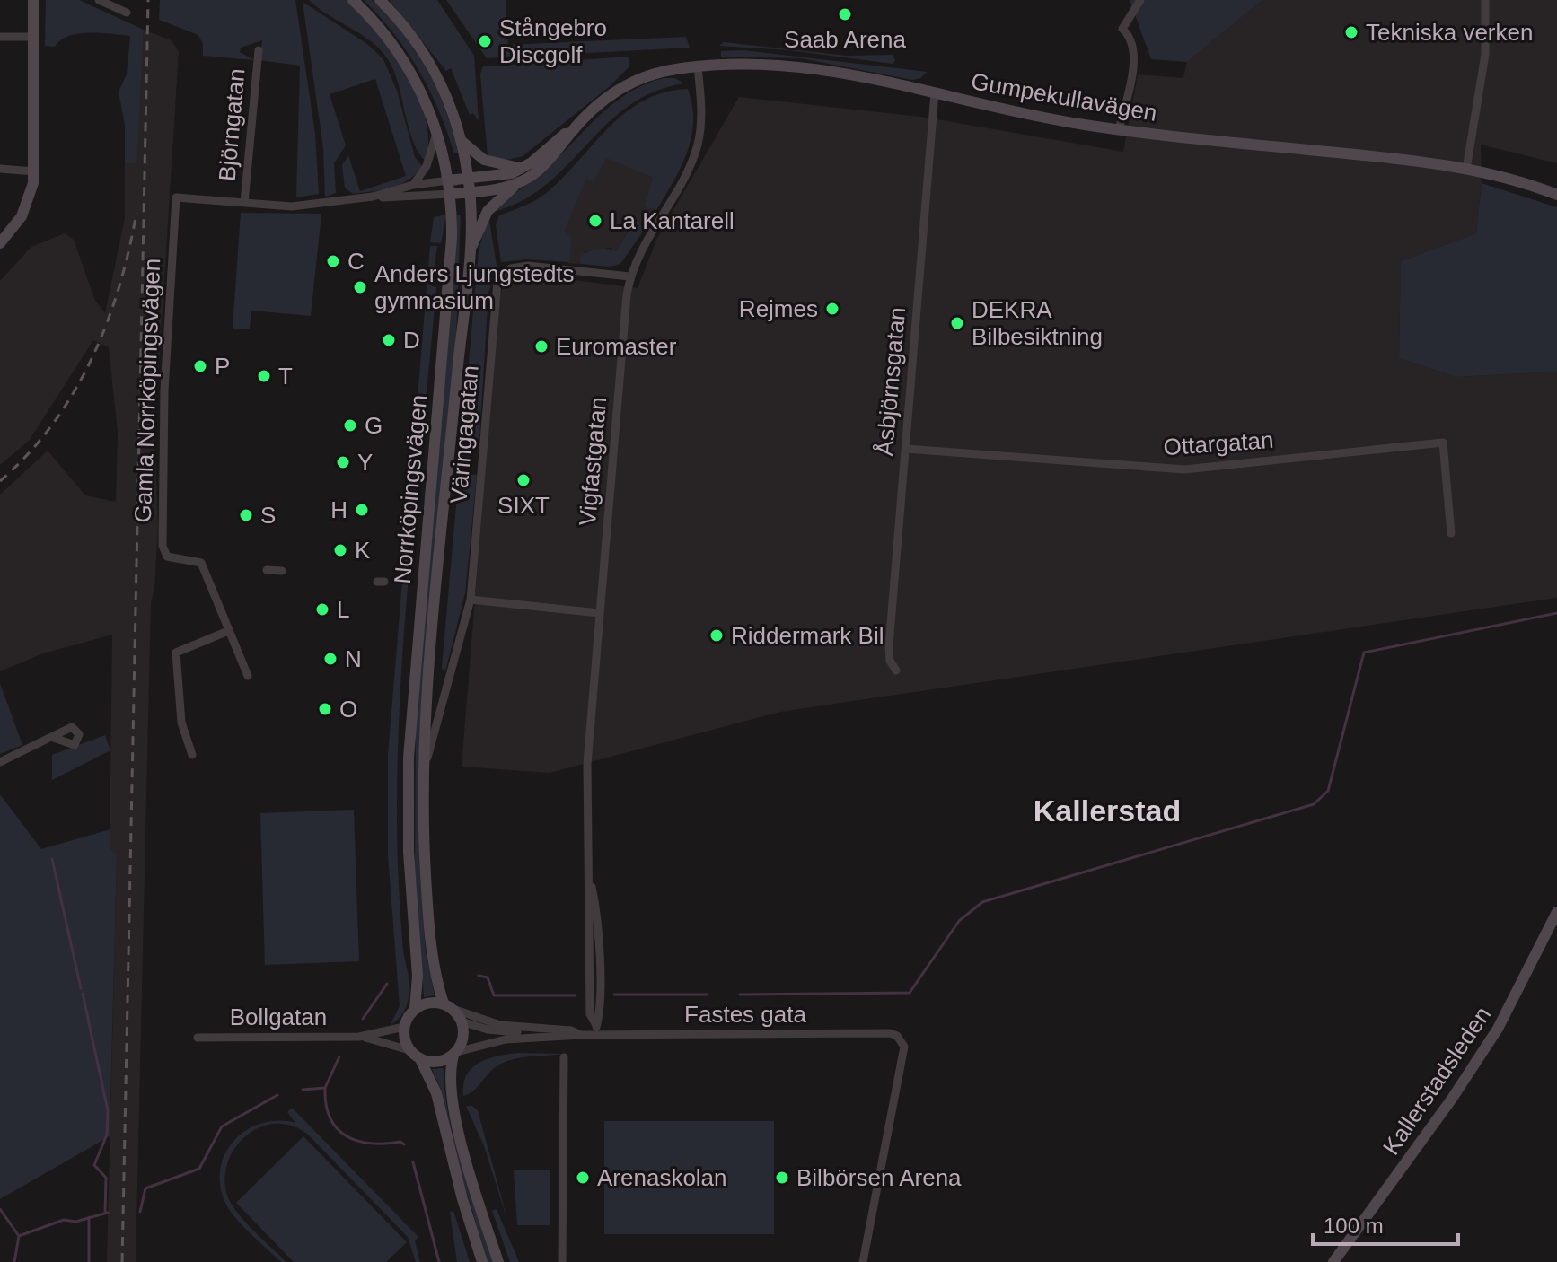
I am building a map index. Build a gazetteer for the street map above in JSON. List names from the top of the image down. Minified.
{"streets":{"main road":["Gumpekullavägen","Norrköpingsvägen","Kallerstadsleden"],"street":["Björngatan","Åsbjörnsgatan","Gamla Norrköpingsvägen","Väringagatan","Ottargatan","Vigfastgatan","Fastes gata","Bollgatan"]},"crossings":[["Gumpekullavägen","Åsbjörnsgatan"],["Gumpekullavägen","Vigfastgatan"],["Gumpekullavägen","Norrköpingsvägen"],["Björngatan","Gamla Norrköpingsvägen"],["Åsbjörnsgatan","Ottargatan"],["Väringagatan","Vigfastgatan"],["Väringagatan","Norrköpingsvägen"],["Vigfastgatan","Fastes gata"],["Norrköpingsvägen","Fastes gata"],["Norrköpingsvägen","Bollgatan"],["Fastes gata","Bollgatan"]],"districts":["Kallerstad"],"places":["Saab Arena","Tekniska verken","Stångebro Discgolf","La Kantarell","C","Anders Ljungstedts gymnasium","Rejmes","DEKRA Bilbesiktning","D","Euromaster","P","T","G","Y","SIXT","H","S","K","L","Riddermark Bil","N","O","Arenaskolan","Bilbörsen Arena"],"scale_bar":"100 m"}
